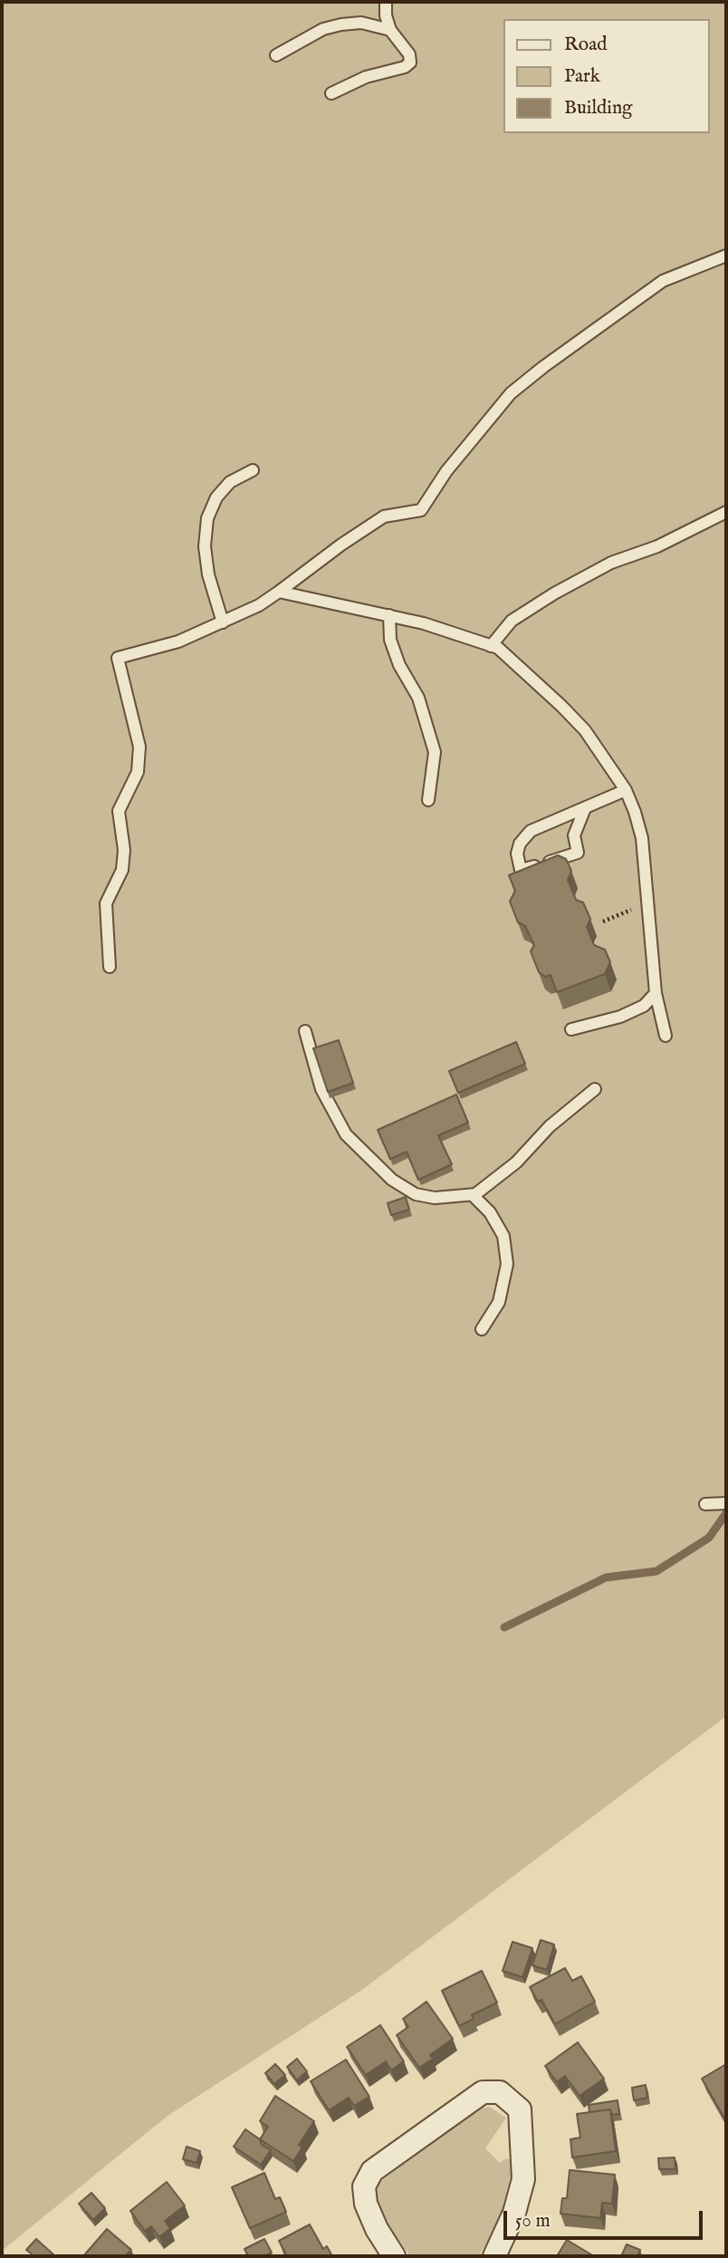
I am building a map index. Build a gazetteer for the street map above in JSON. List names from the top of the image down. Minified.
{"legend":["Road","Park","Building"],"scale_bar":"50 m"}
